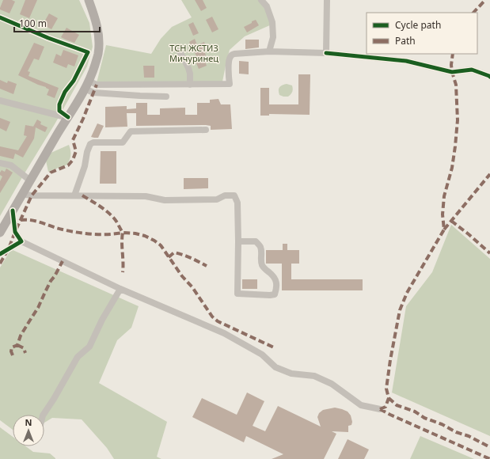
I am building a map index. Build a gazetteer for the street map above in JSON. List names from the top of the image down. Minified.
{"parks":["ТСН ЖСТИЗ Мичуринец"],"legend":["Cycle path","Path"],"scale_bar":"100 m","north":"top"}
